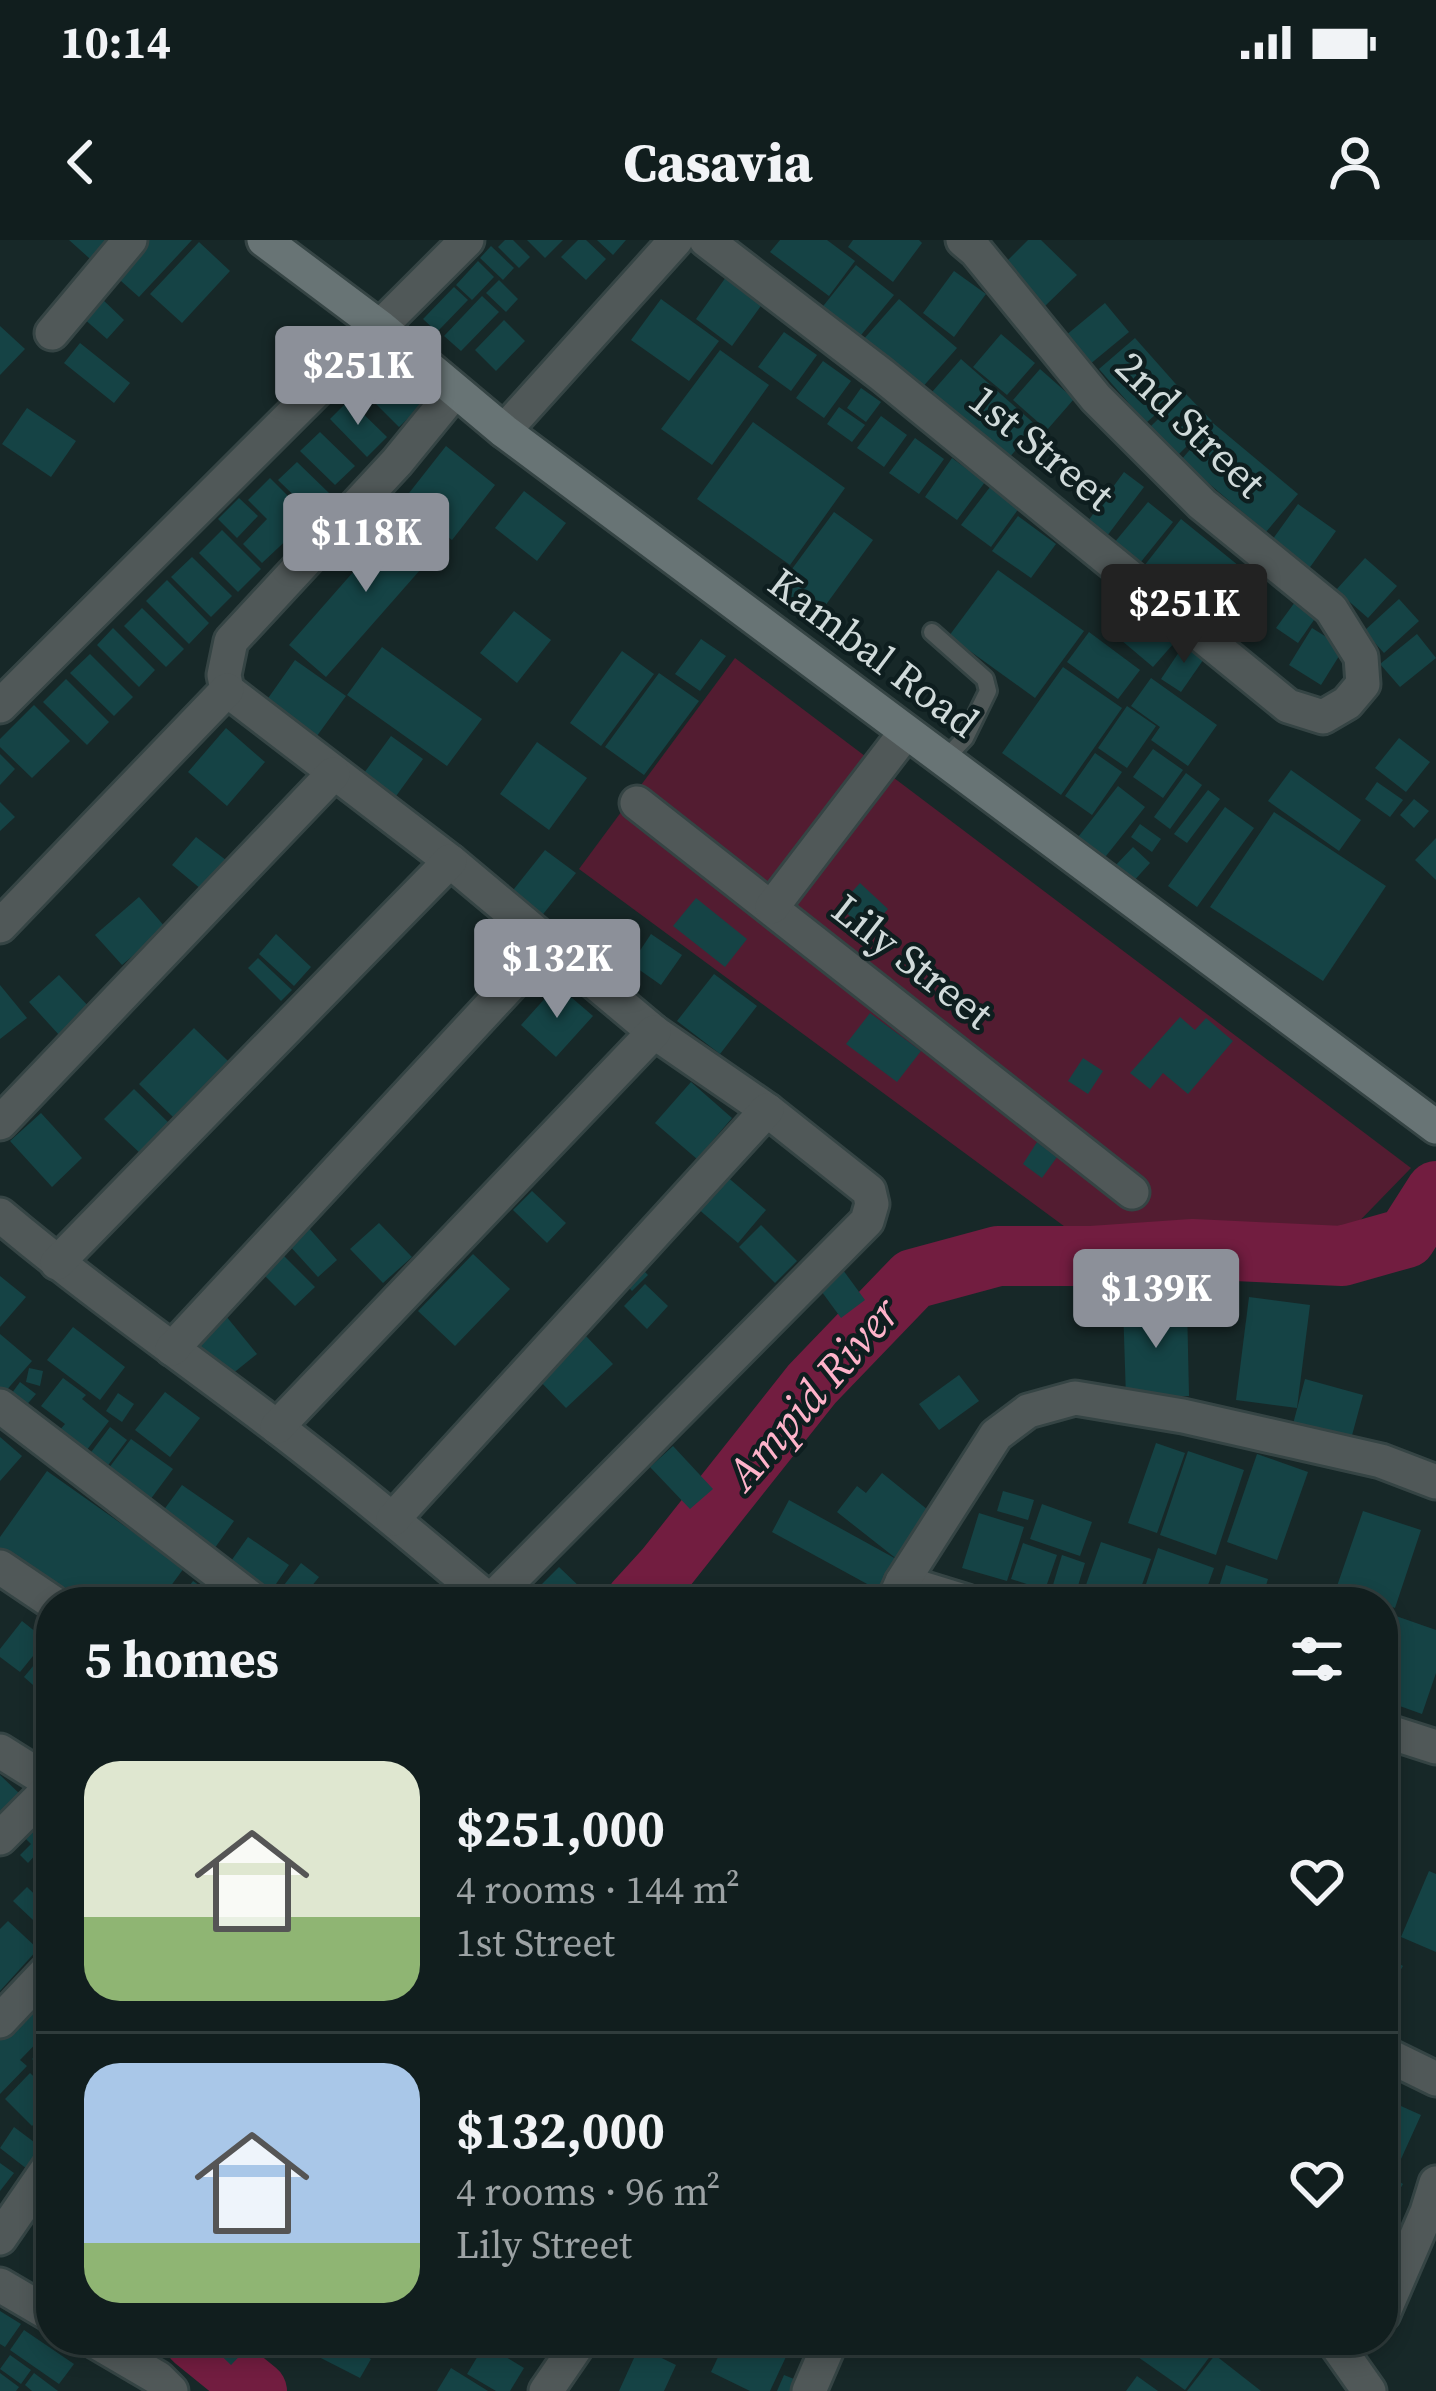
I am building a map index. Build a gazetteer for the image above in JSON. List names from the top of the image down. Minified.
{"streets":{"main road":["Kambal Road"],"street":["2nd Street","1st Street","Lily Street"]},"crossings":[["2nd Street","1st Street"]],"water":["Ampid River"],"page":{"status":"10:14","header":"Casavia","price":["$251K","$118K","$251K","$132K","$139K"],"heading":"5 homes","list":[{"name":"$251,000","note":"4 rooms · 144 m² · 1st Street"},{"name":"$132,000","note":"4 rooms · 96 m² · Lily Street"}]}}
